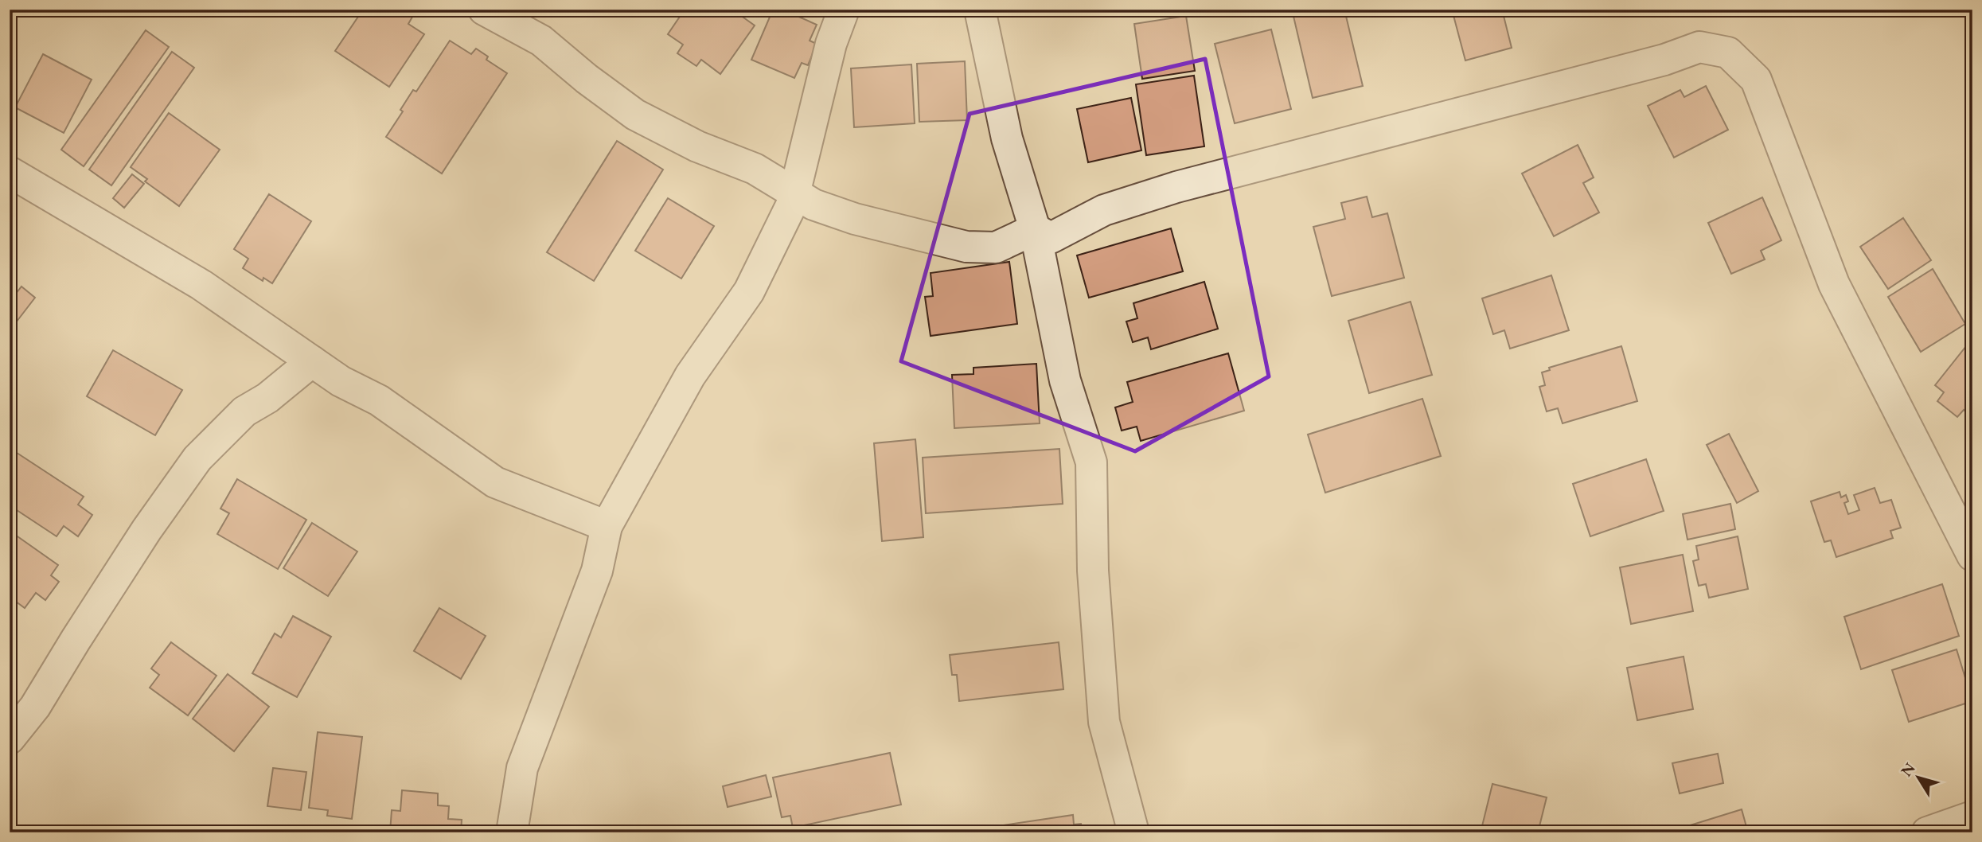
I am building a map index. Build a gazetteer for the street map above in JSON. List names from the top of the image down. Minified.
{"north":"top left"}
